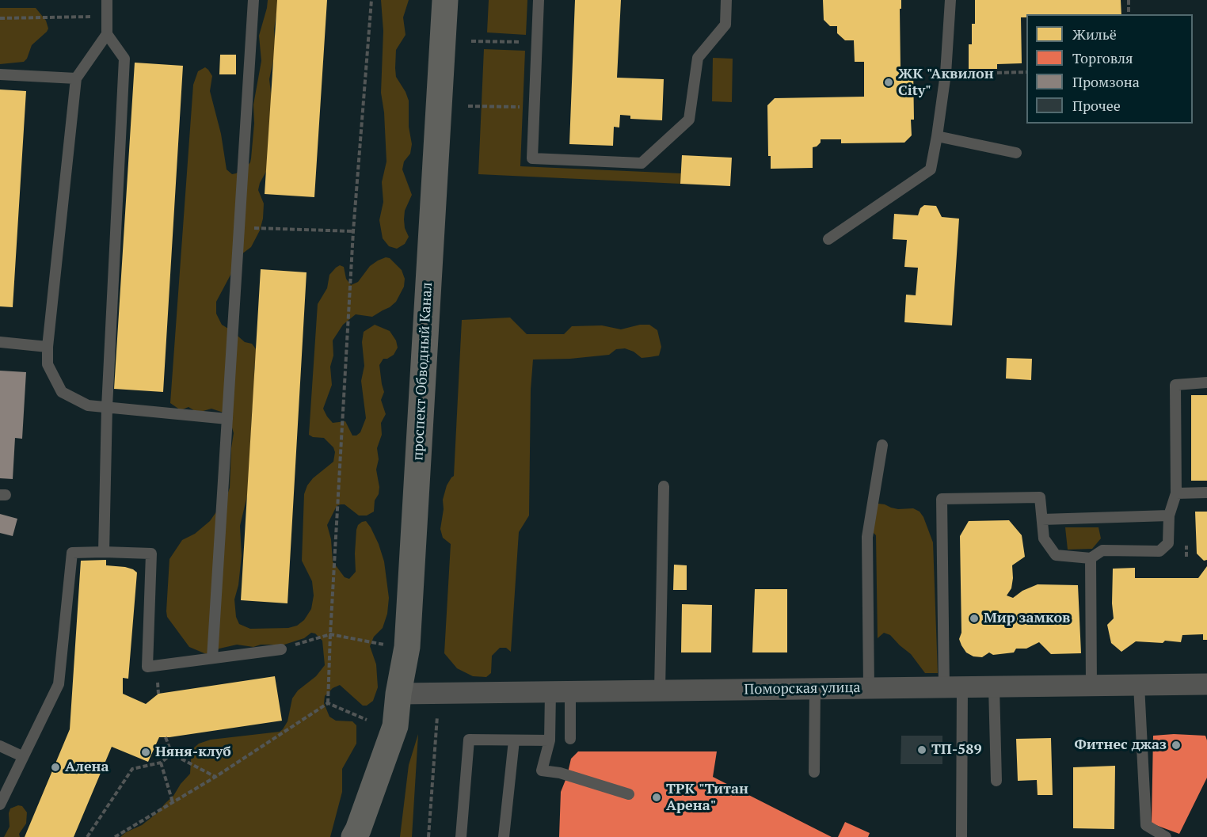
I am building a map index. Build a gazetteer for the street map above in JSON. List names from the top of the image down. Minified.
{"streets":{"main road":["проспект Обводный Канал"],"street":["Поморская улица"]},"crossings":[["проспект Обводный Канал","Поморская улица"]],"places":["ЖК \"Аквилон City\"","Мир замков","Фитнес джаз","ТП-589","Няня-клуб","Алена","ТРК \"Титан Арена\""],"legend":["Жильё","Торговля","Промзона","Прочее"]}
